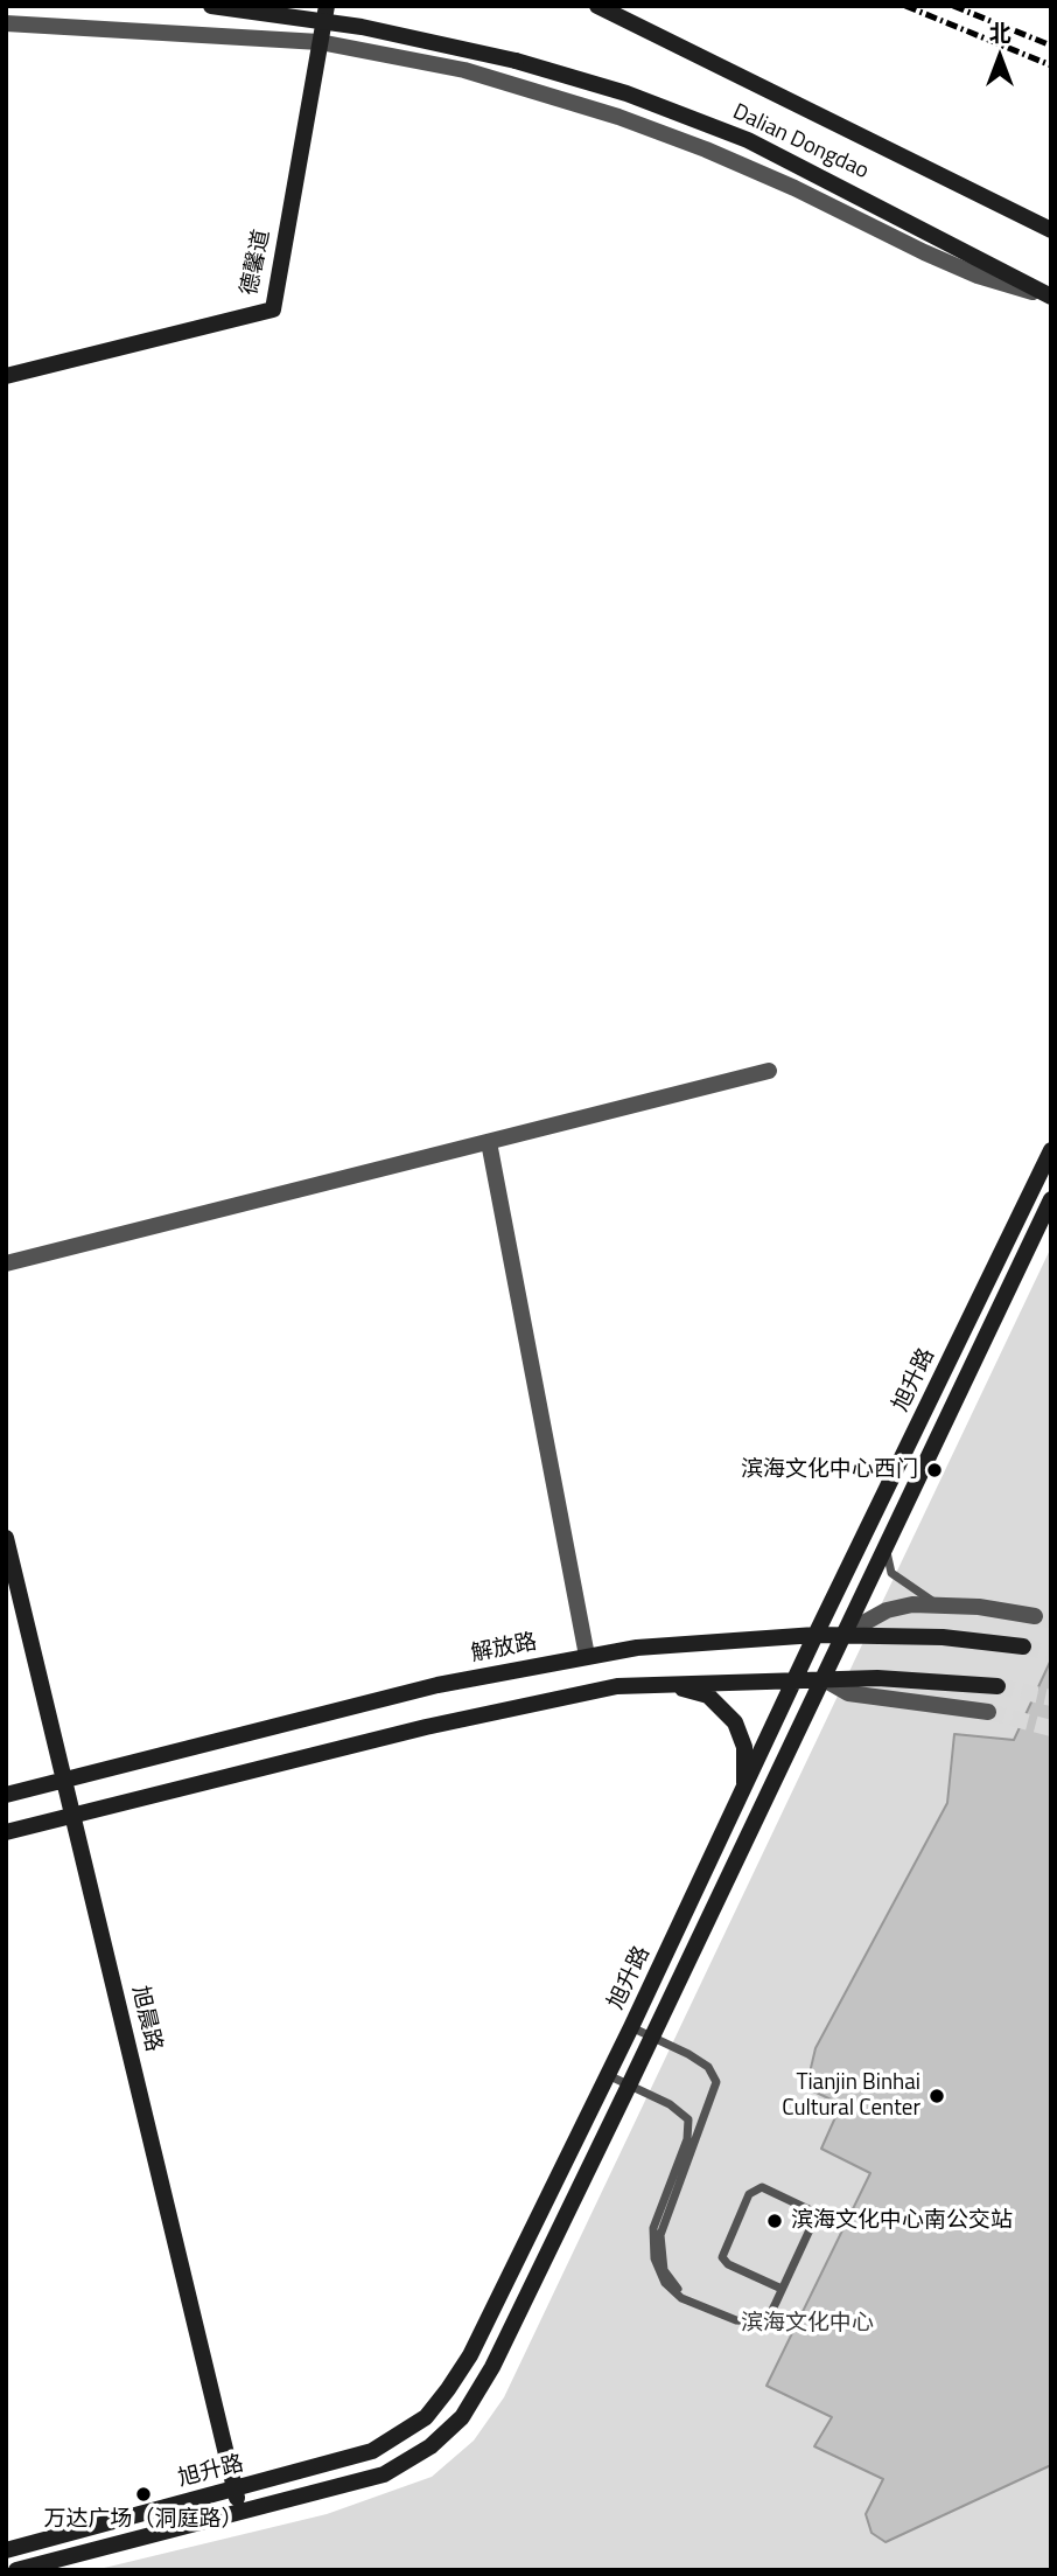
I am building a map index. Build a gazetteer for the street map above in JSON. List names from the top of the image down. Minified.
{"streets":{"street":["Dalian Dongdao","德馨道","旭升路","解放路","旭晨路"]},"crossings":[["旭升路","解放路"],["旭升路","旭晨路"],["解放路","旭晨路"]],"parks":["滨海文化中心"],"places":["滨海文化中心西门","Tianjin Binhai Cultural Center","滨海文化中心南公交站","万达广场（洞庭路）"],"north":"top"}
